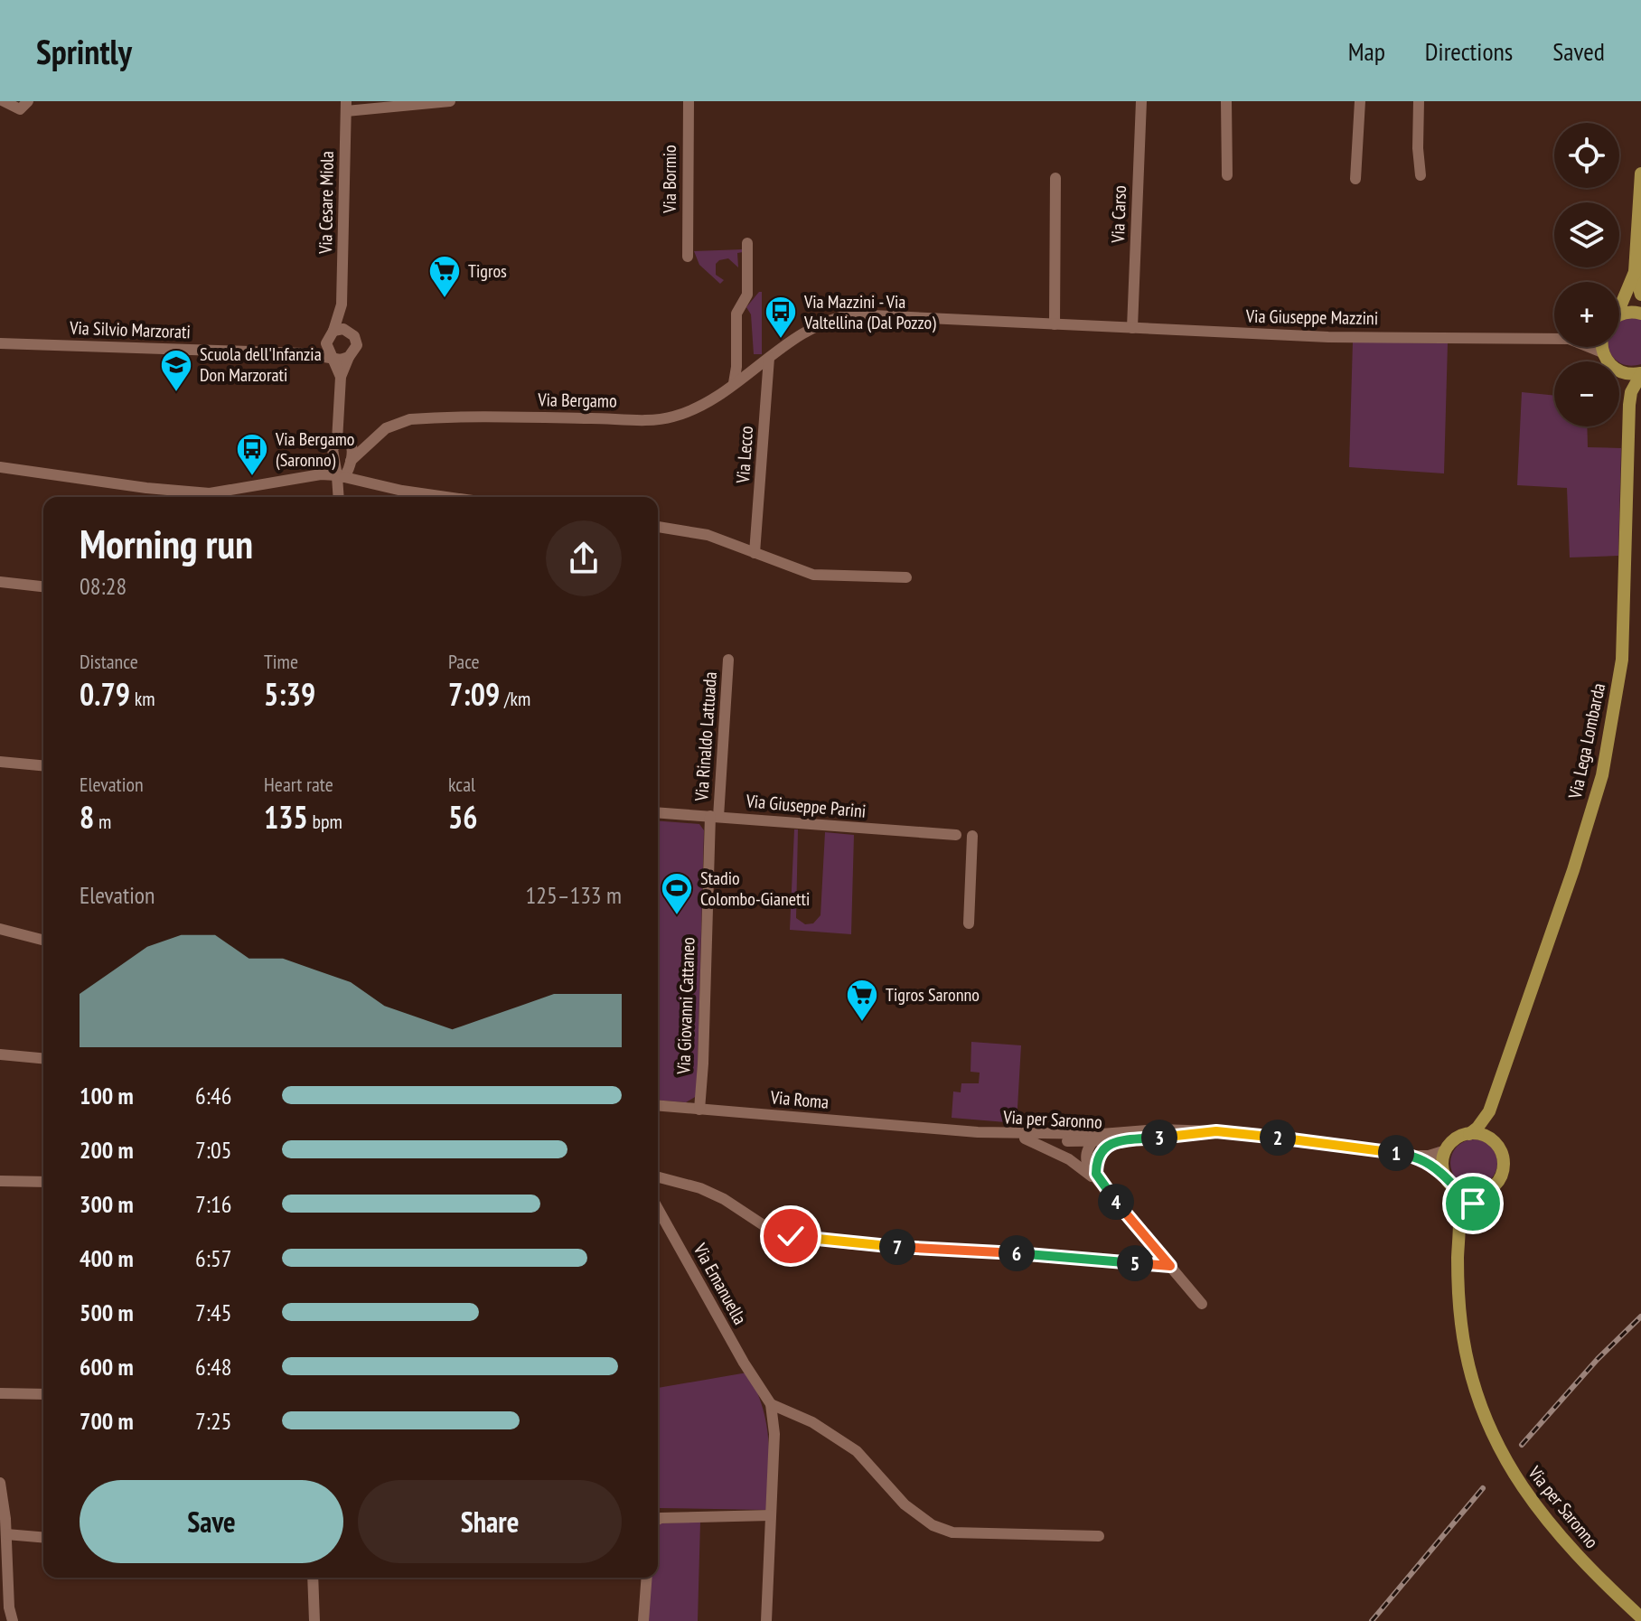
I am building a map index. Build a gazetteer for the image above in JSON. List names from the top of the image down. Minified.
{"streets":{"main road":["Via Lega Lombarda","Via per Saronno"],"street":["Via Bormio","Via Cesare Miola","Via Carso","Via Giuseppe Mazzini","Via Silvio Marzorati","Via Bergamo","Via Lecco","Via Rinaldo Lattuada","Via Giuseppe Parini","Via Giovanni Cattaneo","Via Roma","Via Emanuella"]},"crossings":[["Via Cesare Miola","Via Silvio Marzorati"],["Via Cesare Miola","Via Bergamo"],["Via Carso","Via Giuseppe Mazzini"],["Via Giuseppe Mazzini","Via Bergamo"],["Via Giuseppe Mazzini","Via Lecco"],["Via Bergamo","Via Lecco"],["Via Rinaldo Lattuada","Via Giuseppe Parini"],["Via Rinaldo Lattuada","Via Giovanni Cattaneo"],["Via Lega Lombarda","Via per Saronno"],["Via Giuseppe Parini","Via Giovanni Cattaneo"],["Via Giovanni Cattaneo","Via Roma"],["Via Roma","Via per Saronno"]],"places":{"supermarket":["Tigros","Tigros Saronno"],"bus stop":["Via Mazzini - Via Valtellina (Dal Pozzo)","Via Bergamo (Saronno)"],"school or university":["Scuola dell'Infanzia Don Marzorati"],"sports":["Stadio Colombo-Gianetti"]},"page":{"header":"Sprintly","nav":["Map","Directions","Saved"],"map_buttons":["+","−"],"heading":["Morning run","08:28"],"stats":[["Distance","0.79 km"],["Time","5:39"],["Pace","7:09 /km"],["Elevation","8 m"],["Heart rate","135 bpm"],["kcal","56"]],"chart":["Elevation","125–133 m"],"list":[{"name":"100 m","note":"6:46"},{"name":"200 m","note":"7:05"},{"name":"300 m","note":"7:16"},{"name":"400 m","note":"6:57"},{"name":"500 m","note":"7:45"},{"name":"600 m","note":"6:48"},{"name":"700 m","note":"7:25"}],"pins":["2","3","1","4","7","6","5"],"buttons":["Save","Share"]}}
